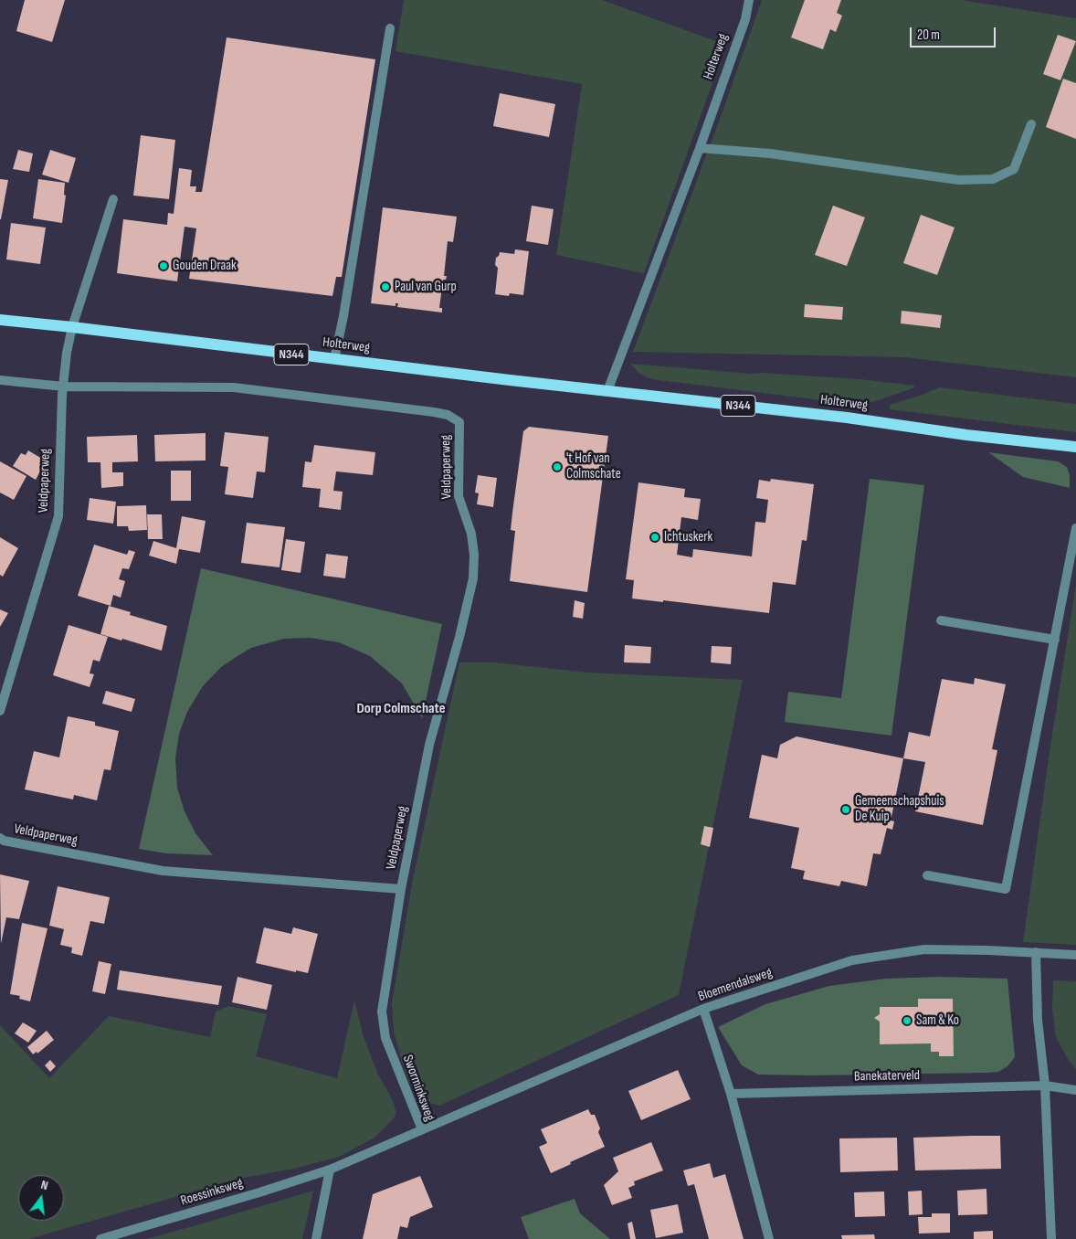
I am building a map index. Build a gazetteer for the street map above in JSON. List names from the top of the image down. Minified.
{"streets":{"main road":["Holterweg","N344"],"street":["Veldpaperweg","Bloemendalsweg","Banekaterveld","Sworminksweg","Roessinksweg"]},"crossings":[["Holterweg","Veldpaperweg"],["Veldpaperweg","Sworminksweg"],["Bloemendalsweg","Sworminksweg"],["Sworminksweg","Roessinksweg"]],"districts":["Dorp Colmschate"],"places":["Gouden Draak","Paul van Gurp","'t Hof van Colmschate","Ichtuskerk","Gemeenschapshuis De Kuip","Sam & Ko"],"scale_bar":"20 m","north":"top"}
